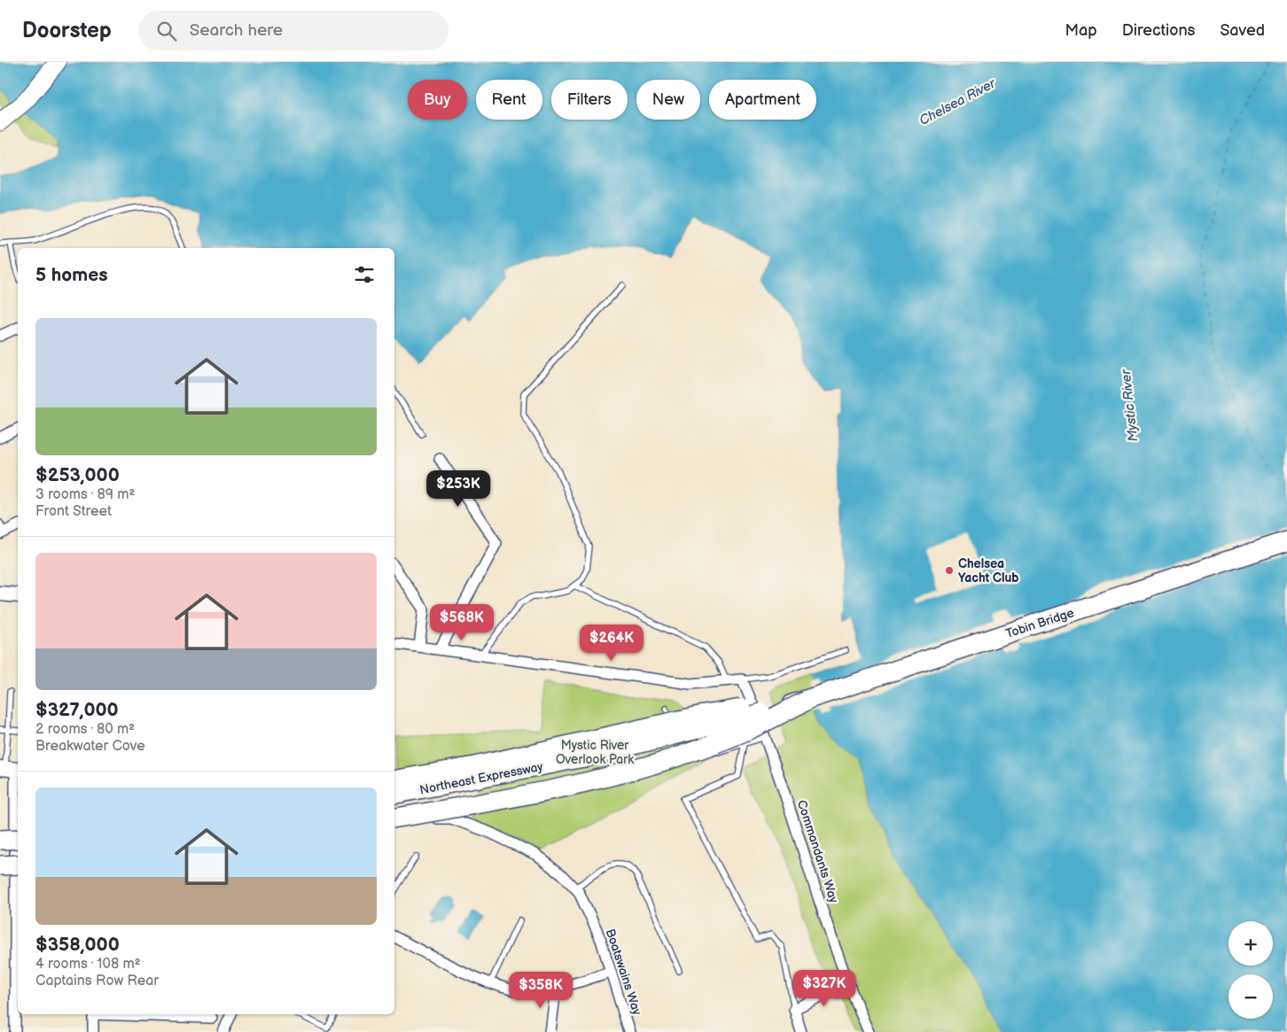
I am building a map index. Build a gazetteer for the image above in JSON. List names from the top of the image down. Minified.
{"streets":{"highway":["Tobin Bridge","Northeast Expressway"],"street":["Commandants Way","Boatswains Way"]},"crossings":[["Tobin Bridge","Northeast Expressway"]],"water":["Chelsea River","Mystic River"],"parks":["Mystic River Overlook Park"],"places":["Chelsea Yacht Club"],"page":{"header":"Doorstep","search":"Search here","nav":["Map","Directions","Saved"],"chip":["Buy","Rent","Filters","New","Apartment"],"heading":"5 homes","list":[{"name":"$253,000","note":"3 rooms · 89 m² · Front Street"},{"name":"$327,000","note":"2 rooms · 80 m² · Breakwater Cove"},{"name":"$358,000","note":"4 rooms · 108 m² · Captains Row Rear"}],"price":["$253K","$568K","$264K","$327K","$358K"],"map_buttons":["+","−"]}}
